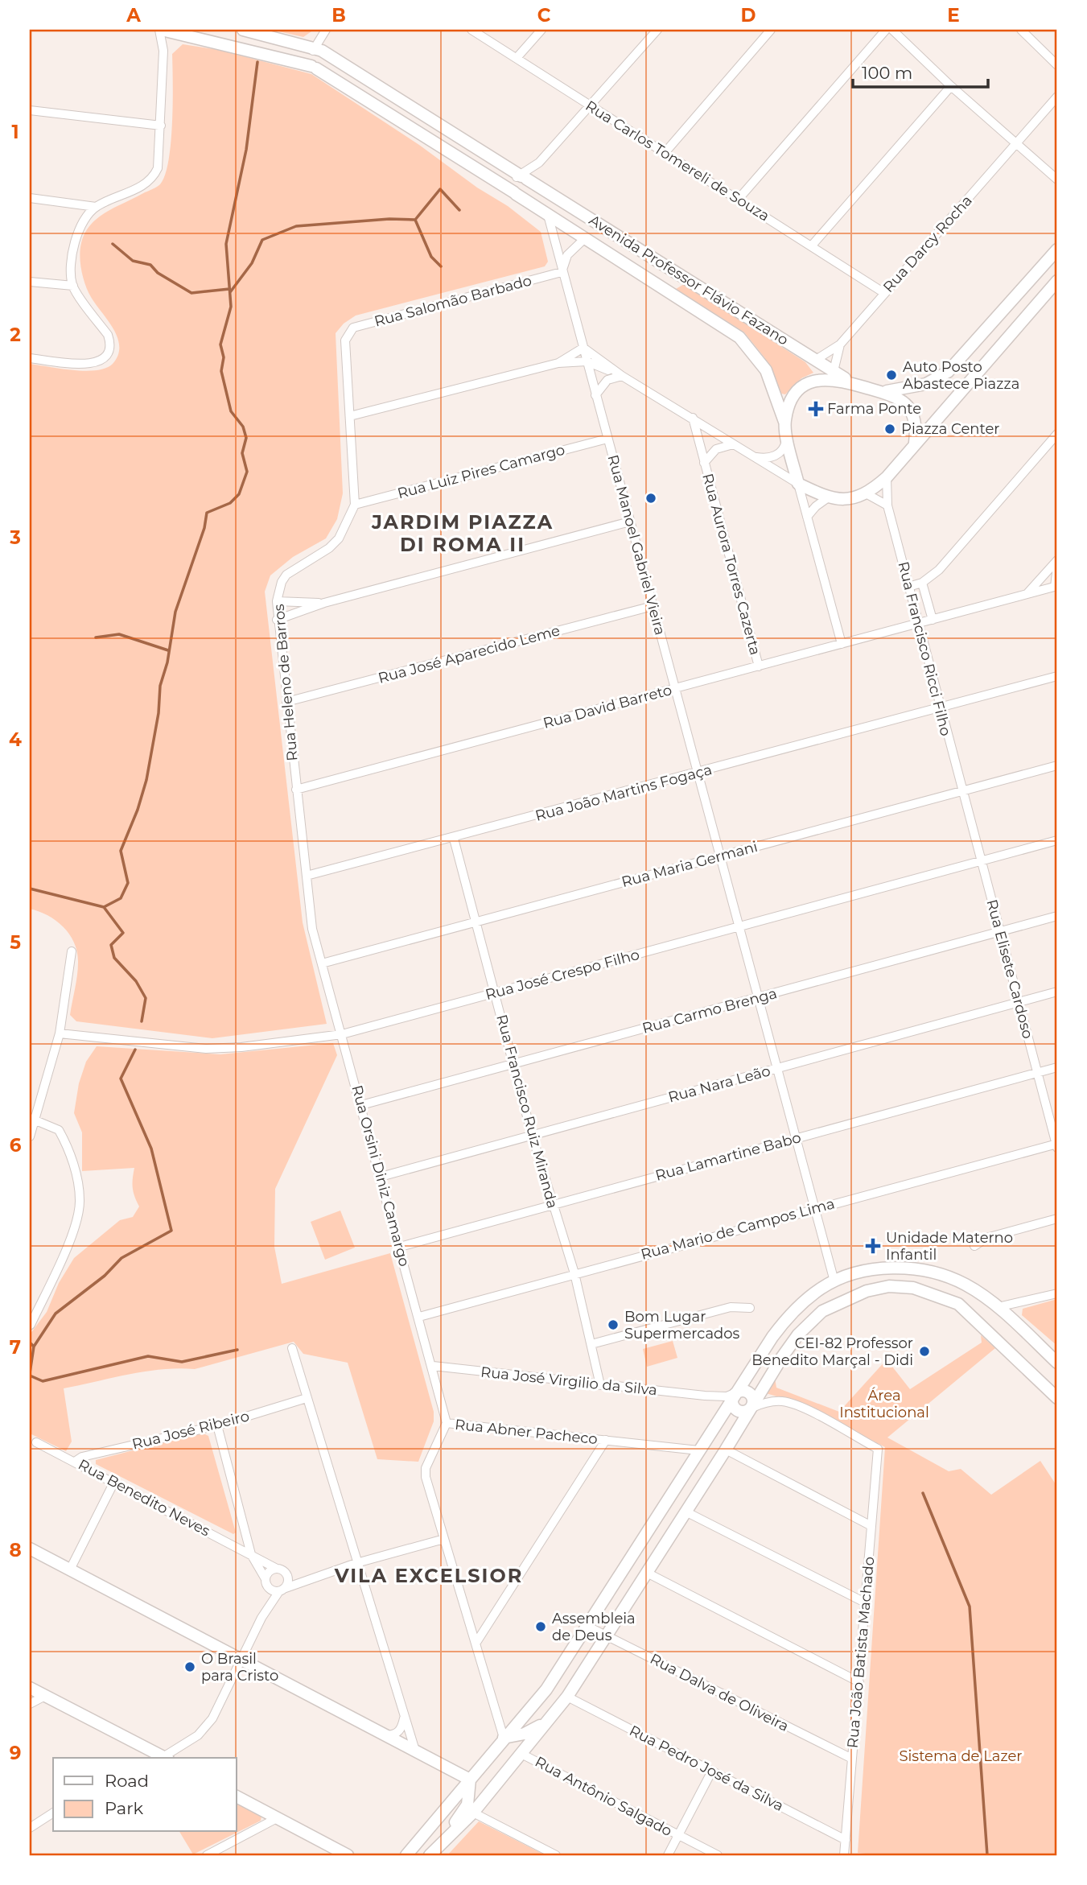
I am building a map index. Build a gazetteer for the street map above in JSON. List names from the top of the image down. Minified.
{"streets":{"main road":["Avenida Professor Flávio Fazano"],"street":["Rua Carlos Tomereli de Souza","Rua Darcy Rocha","Rua Salomão Barbado","Rua Luiz Pires Camargo","Rua Manoel Gabriel Vieira","Rua Aurora Torres Cazerta","Rua Francisco Ricci Filho","Rua José Aparecido Leme","Rua Heleno de Barros","Rua David Barreto","Rua João Martins Fogaça","Rua Maria Germani","Rua Elisete Cardoso","Rua José Crespo Filho","Rua Carmo Brenga","Rua Nara Leão","Rua Francisco Ruiz Miranda","Rua Lamartine Babo","Rua Orsini Diniz Camargo","Rua Mario de Campos Lima","Rua José Virgilio da Silva","Rua José Ribeiro","Rua Abner Pacheco","Rua Benedito Neves","Rua João Batista Machado","Rua Dalva de Oliveira","Rua Pedro José da Silva","Rua Antônio Salgado"]},"crossings":[["Rua Carlos Tomereli de Souza","Rua Darcy Rocha"],["Rua Darcy Rocha","Avenida Professor Flávio Fazano"],["Avenida Professor Flávio Fazano","Rua Manoel Gabriel Vieira"],["Avenida Professor Flávio Fazano","Rua Francisco Ricci Filho"],["Rua Salomão Barbado","Rua Manoel Gabriel Vieira"],["Rua Salomão Barbado","Rua Heleno de Barros"],["Rua Luiz Pires Camargo","Rua Manoel Gabriel Vieira"],["Rua Luiz Pires Camargo","Rua Heleno de Barros"],["Rua Manoel Gabriel Vieira","Rua José Aparecido Leme"],["Rua Manoel Gabriel Vieira","Rua David Barreto"],["Rua Manoel Gabriel Vieira","Rua João Martins Fogaça"],["Rua Manoel Gabriel Vieira","Rua Maria Germani"],["Rua Manoel Gabriel Vieira","Rua José Crespo Filho"],["Rua Manoel Gabriel Vieira","Rua Carmo Brenga"],["Rua Manoel Gabriel Vieira","Rua Nara Leão"],["Rua Manoel Gabriel Vieira","Rua Lamartine Babo"],["Rua Manoel Gabriel Vieira","Rua Mario de Campos Lima"],["Rua Aurora Torres Cazerta","Rua David Barreto"],["Rua Francisco Ricci Filho","Rua David Barreto"],["Rua Francisco Ricci Filho","Rua João Martins Fogaça"],["Rua Francisco Ricci Filho","Rua Maria Germani"],["Rua Francisco Ricci Filho","Rua Elisete Cardoso"],["Rua José Aparecido Leme","Rua Heleno de Barros"],["Rua Heleno de Barros","Rua David Barreto"],["Rua Heleno de Barros","Rua João Martins Fogaça"],["Rua Heleno de Barros","Rua Orsini Diniz Camargo"],["Rua João Martins Fogaça","Rua Francisco Ruiz Miranda"],["Rua Maria Germani","Rua Elisete Cardoso"],["Rua Maria Germani","Rua Francisco Ruiz Miranda"],["Rua Maria Germani","Rua Orsini Diniz Camargo"],["Rua Elisete Cardoso","Rua José Crespo Filho"],["Rua Elisete Cardoso","Rua Carmo Brenga"],["Rua Elisete Cardoso","Rua Nara Leão"],["Rua Elisete Cardoso","Rua Lamartine Babo"],["Rua Elisete Cardoso","Rua Mario de Campos Lima"],["Rua José Crespo Filho","Rua Francisco Ruiz Miranda"],["Rua José Crespo Filho","Rua Orsini Diniz Camargo"],["Rua Carmo Brenga","Rua Francisco Ruiz Miranda"],["Rua Carmo Brenga","Rua Orsini Diniz Camargo"],["Rua Nara Leão","Rua Francisco Ruiz Miranda"],["Rua Nara Leão","Rua Orsini Diniz Camargo"],["Rua Francisco Ruiz Miranda","Rua Lamartine Babo"],["Rua Francisco Ruiz Miranda","Rua Mario de Campos Lima"],["Rua Francisco Ruiz Miranda","Rua José Virgilio da Silva"],["Rua Lamartine Babo","Rua Orsini Diniz Camargo"],["Rua Orsini Diniz Camargo","Rua Mario de Campos Lima"],["Rua Orsini Diniz Camargo","Rua José Virgilio da Silva"],["Rua Orsini Diniz Camargo","Rua Abner Pacheco"],["Rua José Ribeiro","Rua Benedito Neves"],["Rua João Batista Machado","Rua Dalva de Oliveira"],["Rua João Batista Machado","Rua Pedro José da Silva"]],"districts":["JARDIM PIAZZA DI ROMA II","VILA EXCELSIOR"],"parks":["Área Institucional","Sistema de Lazer"],"places":{"other":["Auto Posto Abastece Piazza","Piazza Center","ㅤ","Bom Lugar Supermercados","CEI-82 Professor Benedito Marçal - Didi","Assembleia de Deus","O Brasil para Cristo"],"health":["Farma Ponte","Unidade Materno Infantil"]},"legend":["Road","Park"],"scale_bar":"100 m","grid":{"columns":["A","B","C","D","E"],"rows":["1","2","3","4","5","6","7","8","9"]}}
